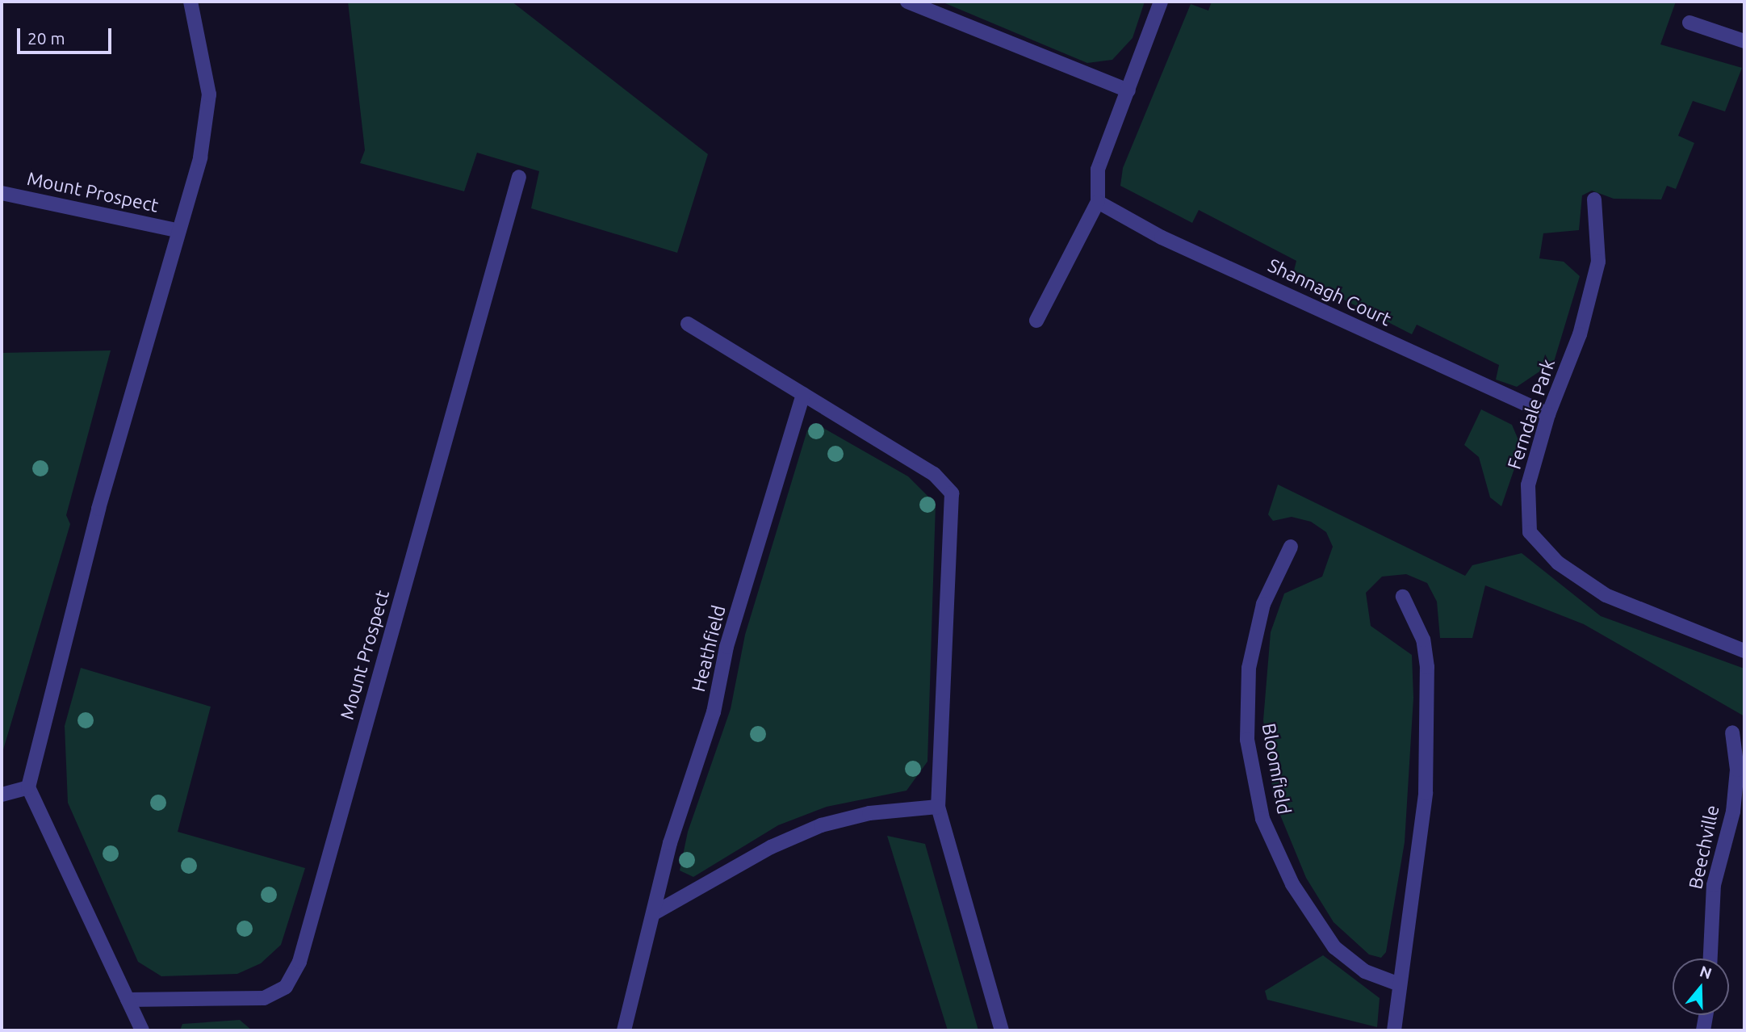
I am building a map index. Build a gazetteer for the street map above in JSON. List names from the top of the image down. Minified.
{"streets":{"street":["Mount Prospect","Shannagh Court","Ferndale Park","Heathfield","Bloomfield","Beechville"]},"crossings":[["Shannagh Court","Ferndale Park"]],"scale_bar":"20 m","north":"top"}
